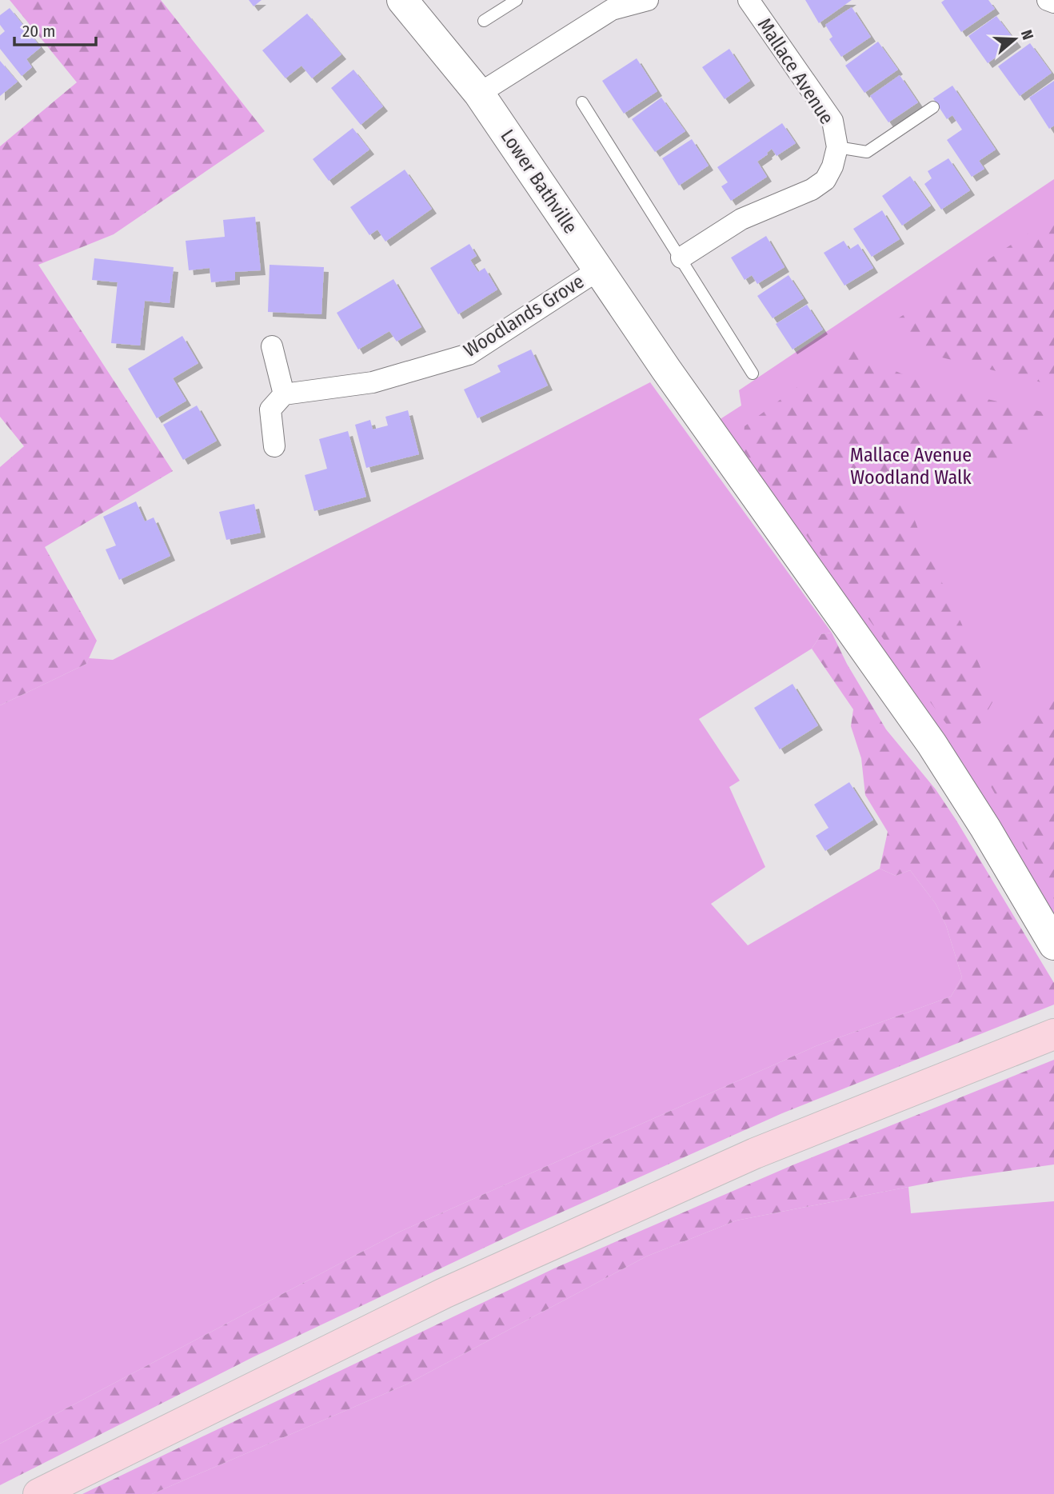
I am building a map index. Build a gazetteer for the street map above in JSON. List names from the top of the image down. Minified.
{"streets":{"main road":["Lower Bathville"],"street":["Mallace Avenue","Woodlands Grove"]},"crossings":[["Lower Bathville","Woodlands Grove"]],"parks":["Mallace Avenue Woodland Walk"],"scale_bar":"20 m","north":"right"}
